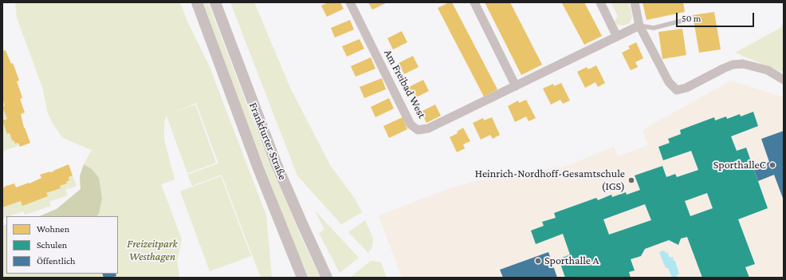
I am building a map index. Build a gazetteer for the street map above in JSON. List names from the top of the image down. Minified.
{"streets":{"street":["Am Freibad West","Frankfurter Straße"]},"parks":["Freizeitpark Westhagen"],"places":["SporthalleC","Heinrich-Nordhoff-Gesamtschule (IGS)","Sporthalle A"],"legend":["Wohnen","Schulen","Öffentlich"],"scale_bar":"50 m"}
